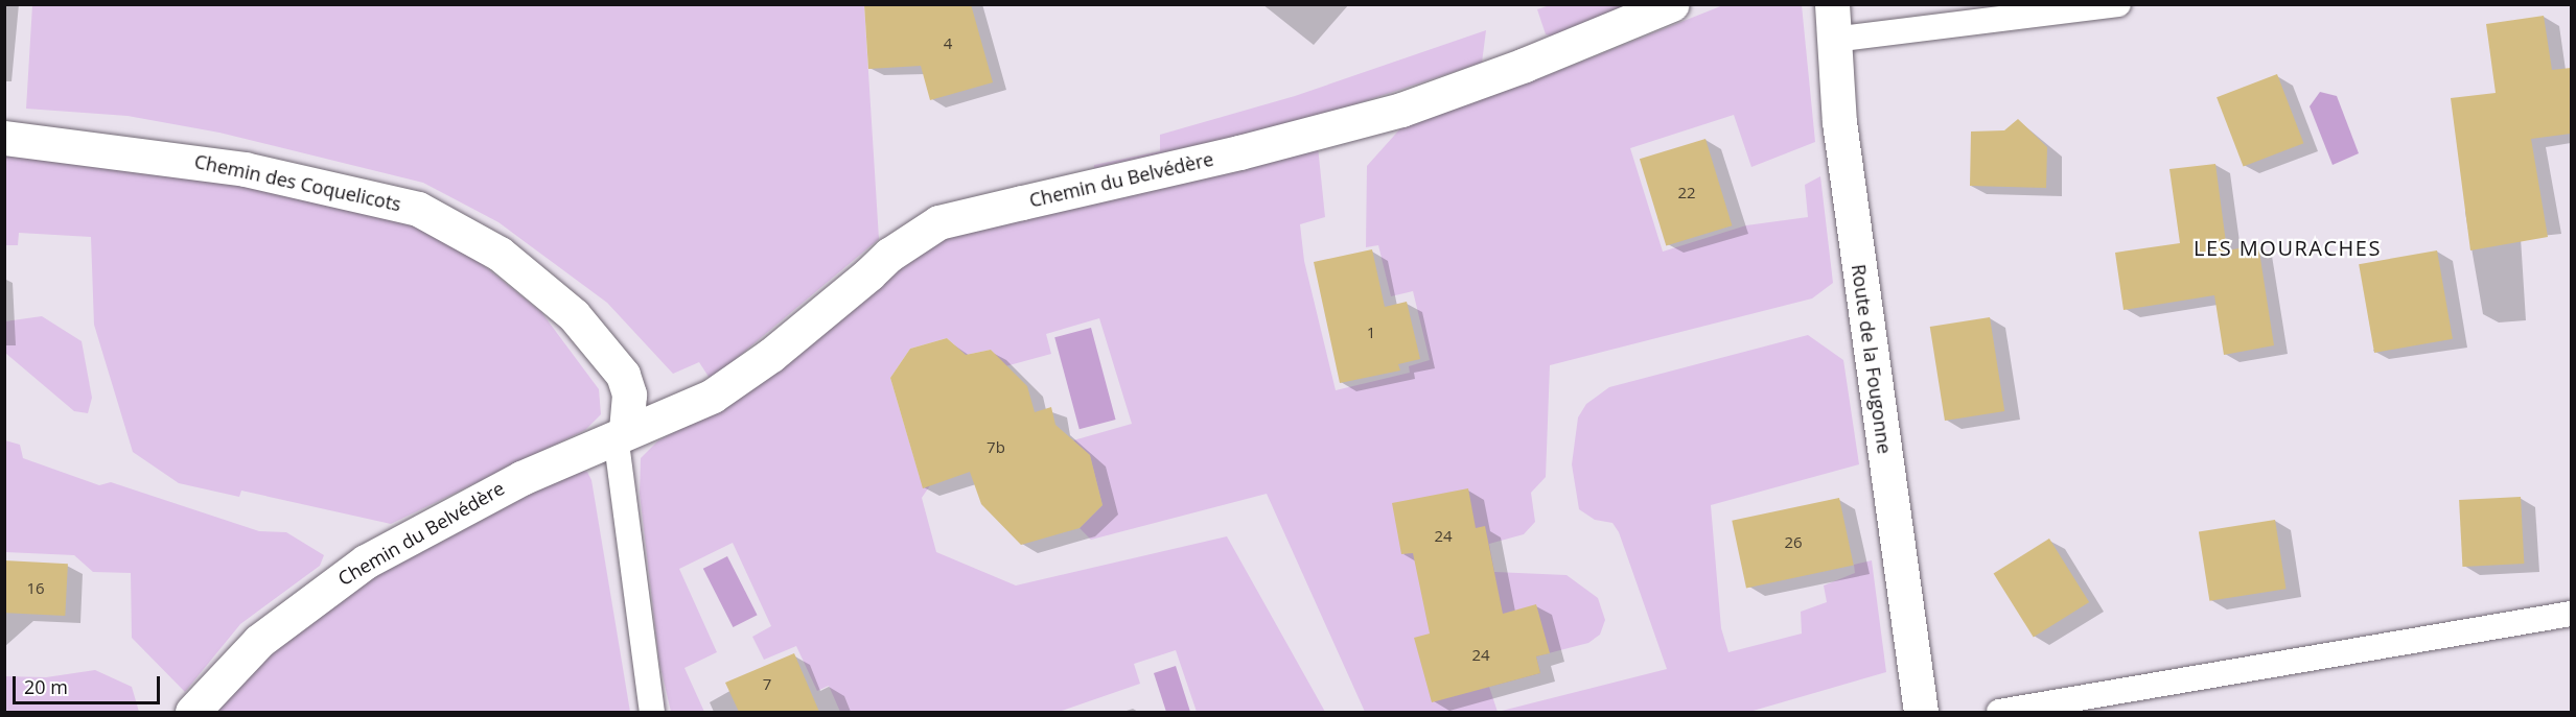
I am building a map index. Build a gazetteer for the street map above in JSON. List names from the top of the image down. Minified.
{"streets":{"street":["Chemin du Belvédère","Chemin des Coquelicots","Route de la Fougonne"]},"crossings":[["Chemin du Belvédère","Chemin des Coquelicots"]],"districts":["LES MOURACHES"],"house_numbers":["4","22","1","7b","24","26","16","24","7"],"scale_bar":"20 m"}
